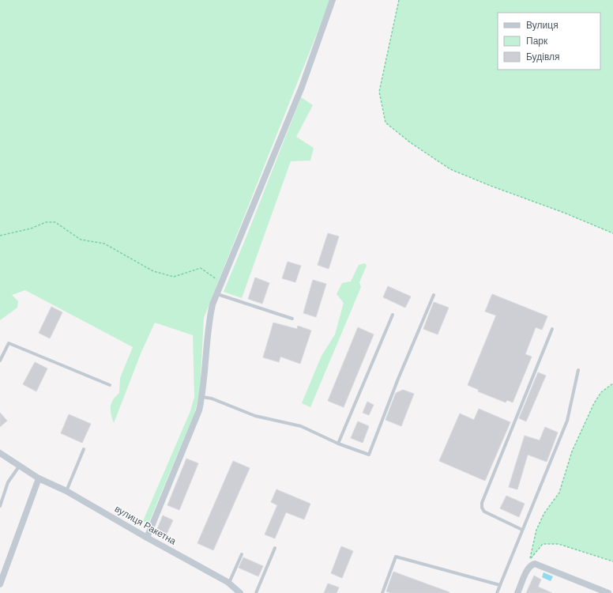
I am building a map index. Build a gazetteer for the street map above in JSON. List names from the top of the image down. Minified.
{"streets":{"street":["вулиця Ракетна"]},"legend":["Вулиця","Парк","Будівля"]}
